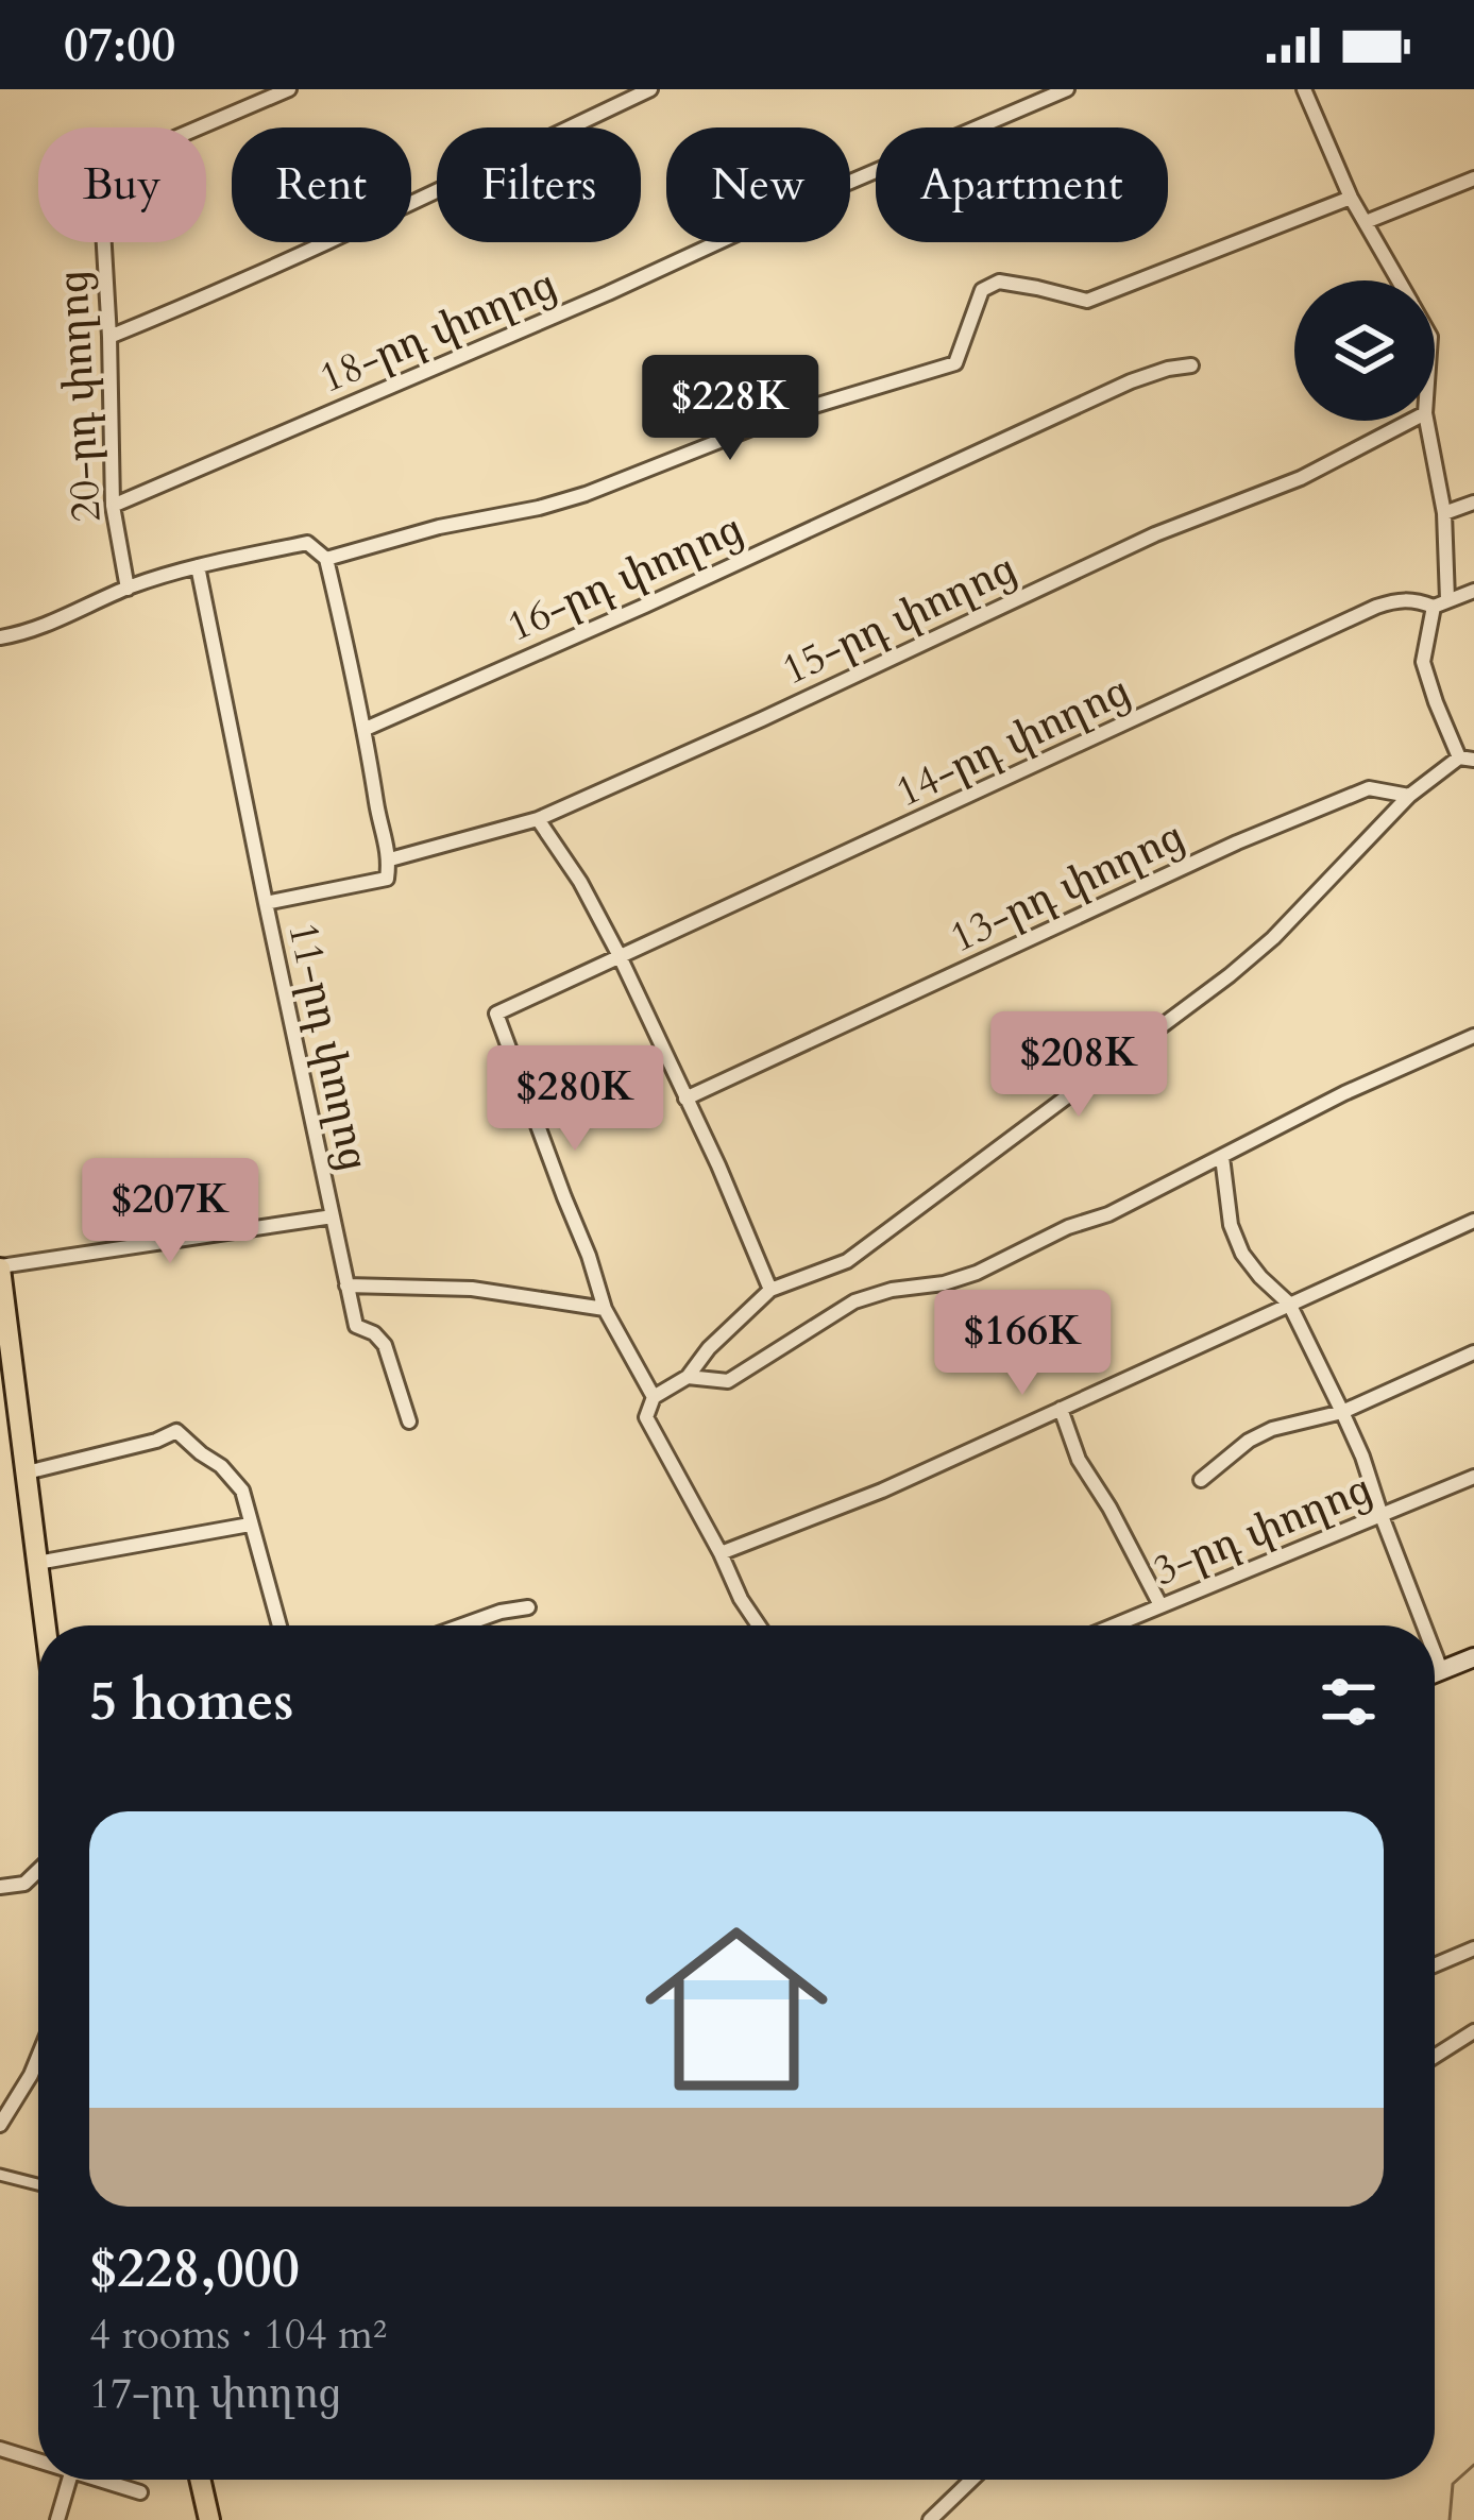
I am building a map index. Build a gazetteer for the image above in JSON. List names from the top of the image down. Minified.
{"streets":{"street":["18-րդ փողոց","20-րդ փողոց","16-րդ փողոց","15-րդ փողոց","14-րդ փողոց","13-րդ փողոց","11-րդ փողոց","3-րդ փողոց"]},"crossings":[["18-րդ փողոց","20-րդ փողոց"],["15-րդ փողոց","11-րդ փողոց"]],"page":{"status":"07:00","chip":["Buy","Rent","Filters","New","Apartment"],"price":["$228K","$208K","$280K","$207K","$166K"],"heading":"5 homes","list":[{"name":"$228,000","note":"4 rooms · 104 m² · 17-րդ փողոց"}]}}
